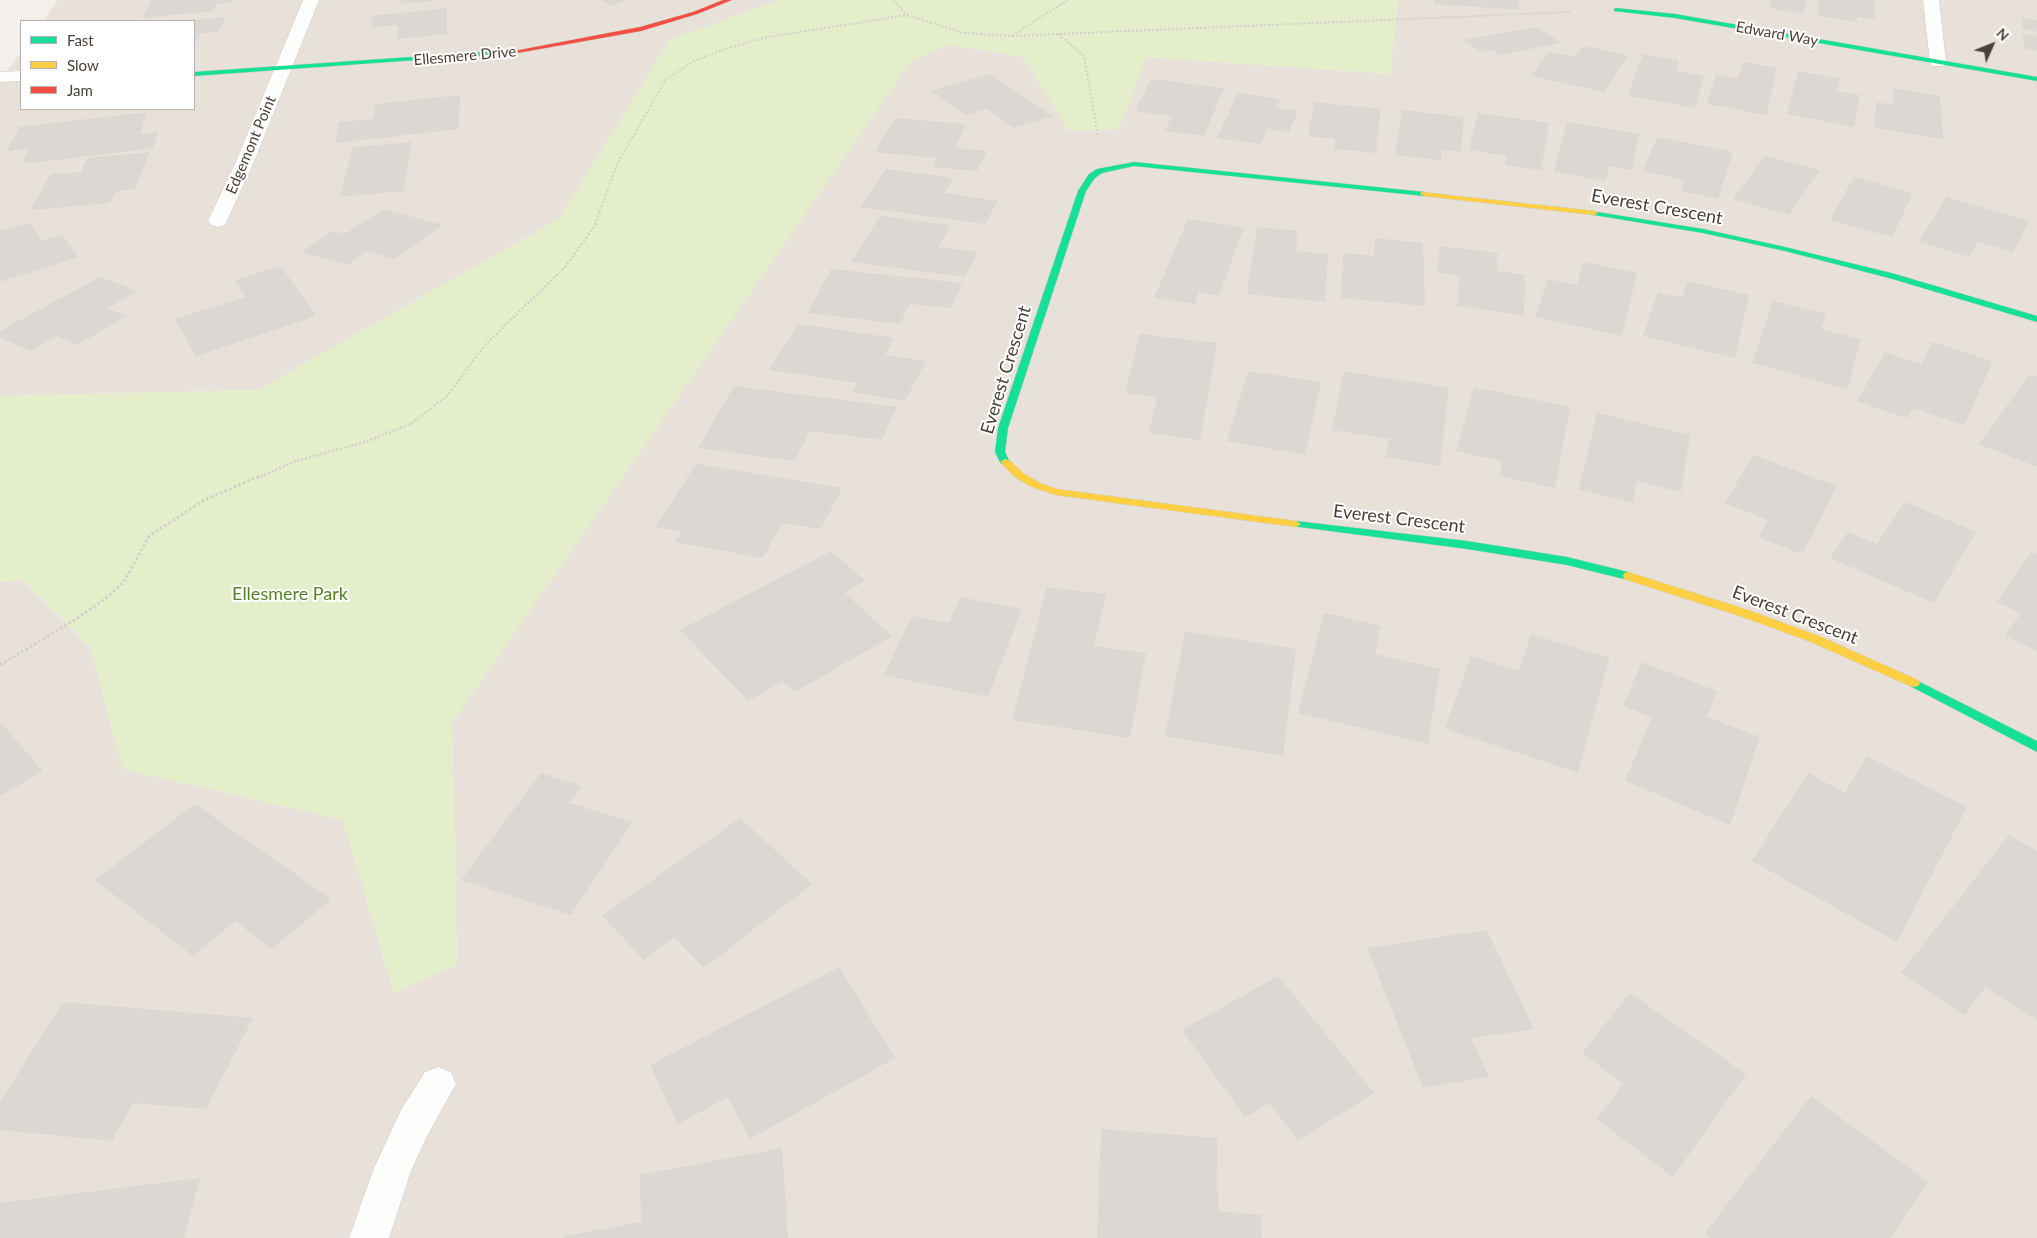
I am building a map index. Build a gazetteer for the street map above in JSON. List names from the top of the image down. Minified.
{"streets":{"street":["Edward Way","Ellesmere Drive","Edgemont Point","Everest Crescent"]},"crossings":[["Ellesmere Drive","Edgemont Point"]],"parks":["Ellesmere Park"],"legend":["Fast","Slow","Jam"],"north":"top right"}
